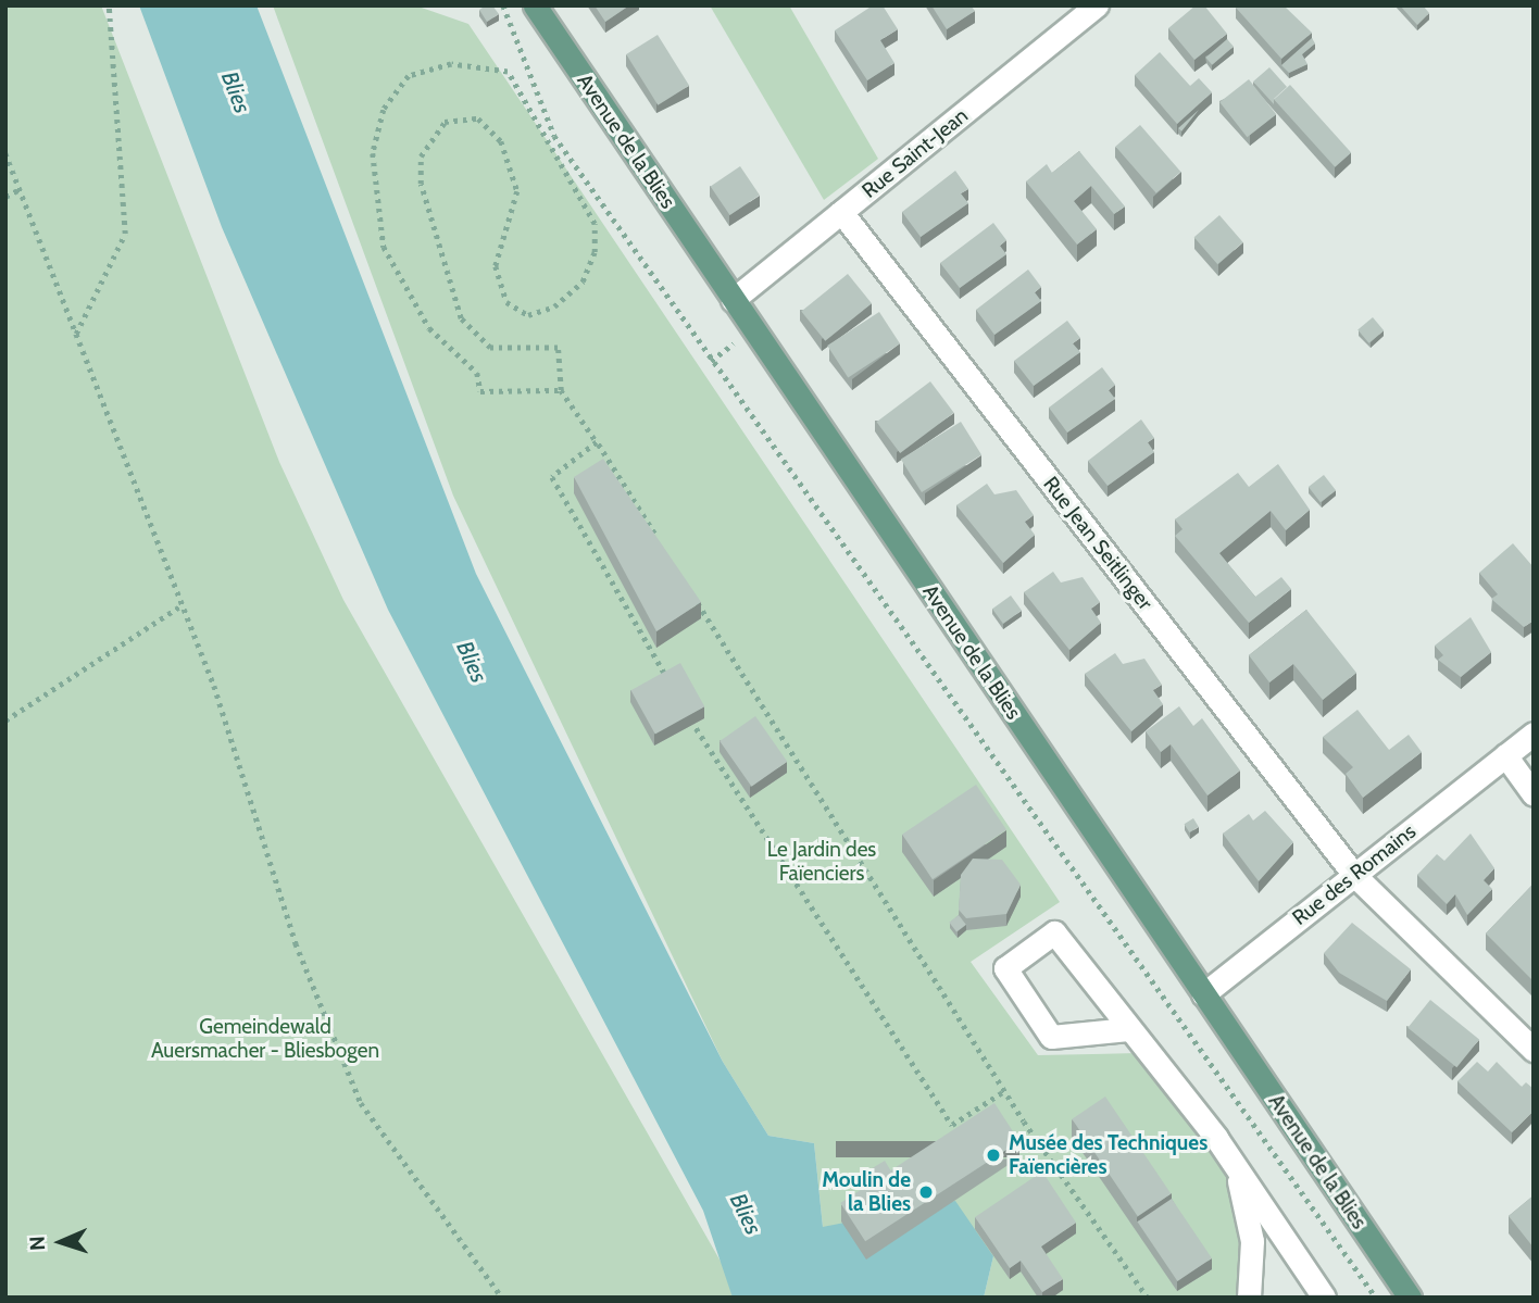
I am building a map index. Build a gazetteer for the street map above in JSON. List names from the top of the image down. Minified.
{"streets":{"main road":["Avenue de la Blies"],"street":["Rue Saint-Jean","Rue Jean Seitlinger","Rue des Romains"]},"crossings":[["Avenue de la Blies","Rue Saint-Jean"],["Avenue de la Blies","Rue des Romains"],["Rue Saint-Jean","Rue Jean Seitlinger"],["Rue Jean Seitlinger","Rue des Romains"]],"water":["Blies"],"parks":["Le Jardin des Faïenciers","Gemeindewald Auersmacher - Bliesbogen"],"places":["Musée des Techniques Faïencières","Moulin de la Blies"],"north":"left"}
